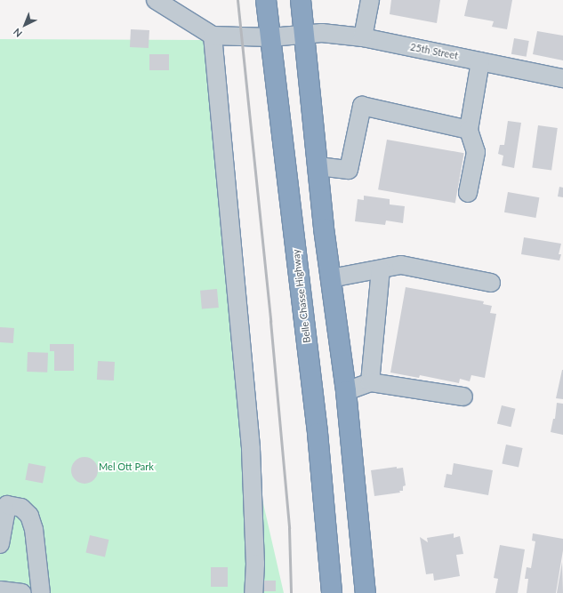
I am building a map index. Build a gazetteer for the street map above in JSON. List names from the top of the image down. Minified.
{"streets":{"highway":["Belle Chasse Highway"],"street":["25th Street"]},"crossings":[["25th Street","Belle Chasse Highway"]],"parks":["Mel Ott Park"],"north":"bottom left"}
